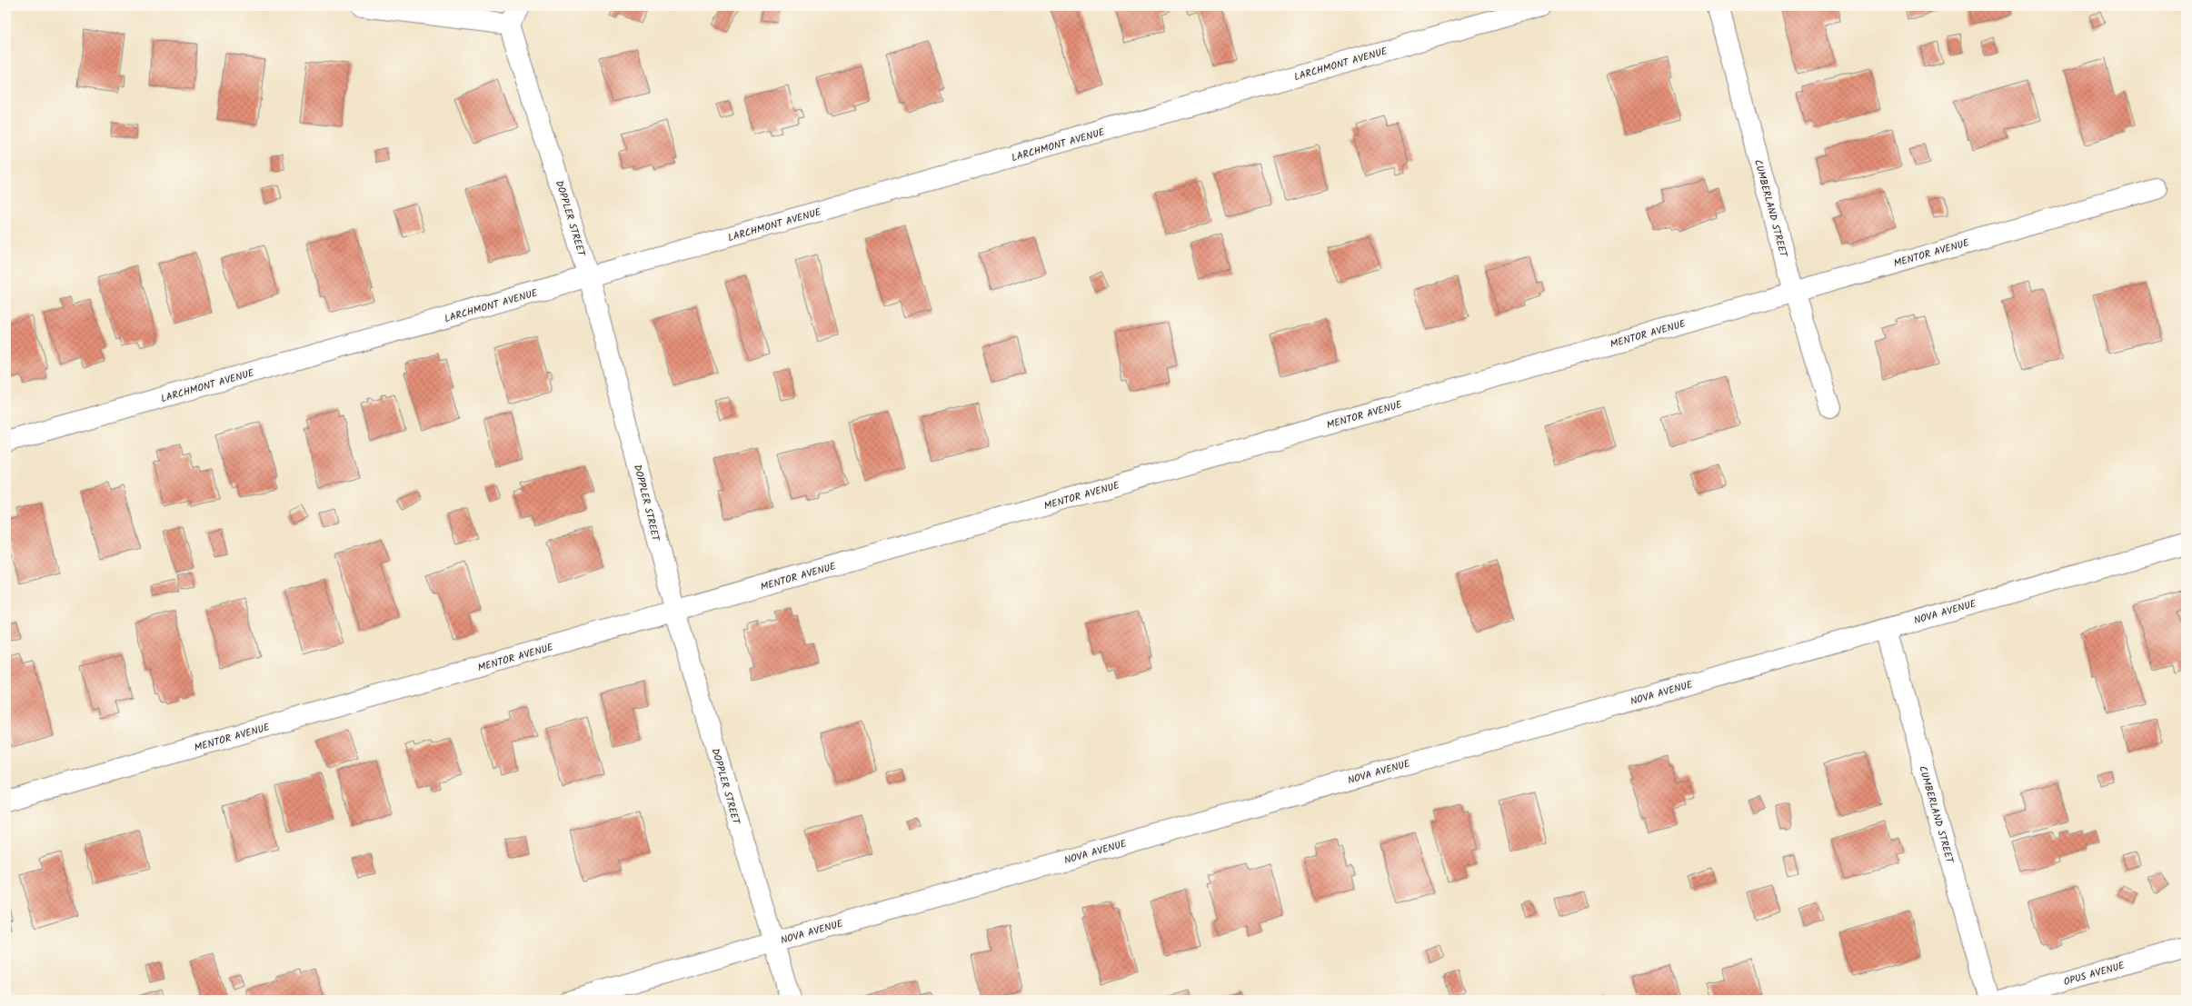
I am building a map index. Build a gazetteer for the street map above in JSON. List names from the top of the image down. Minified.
{"streets":{"street":["LARCHMONT AVENUE","CUMBERLAND STREET","DOPPLER STREET","MENTOR AVENUE","NOVA AVENUE","OPUS AVENUE"]},"crossings":[["LARCHMONT AVENUE","DOPPLER STREET"],["CUMBERLAND STREET","MENTOR AVENUE"],["CUMBERLAND STREET","NOVA AVENUE"],["DOPPLER STREET","MENTOR AVENUE"],["DOPPLER STREET","NOVA AVENUE"]]}
